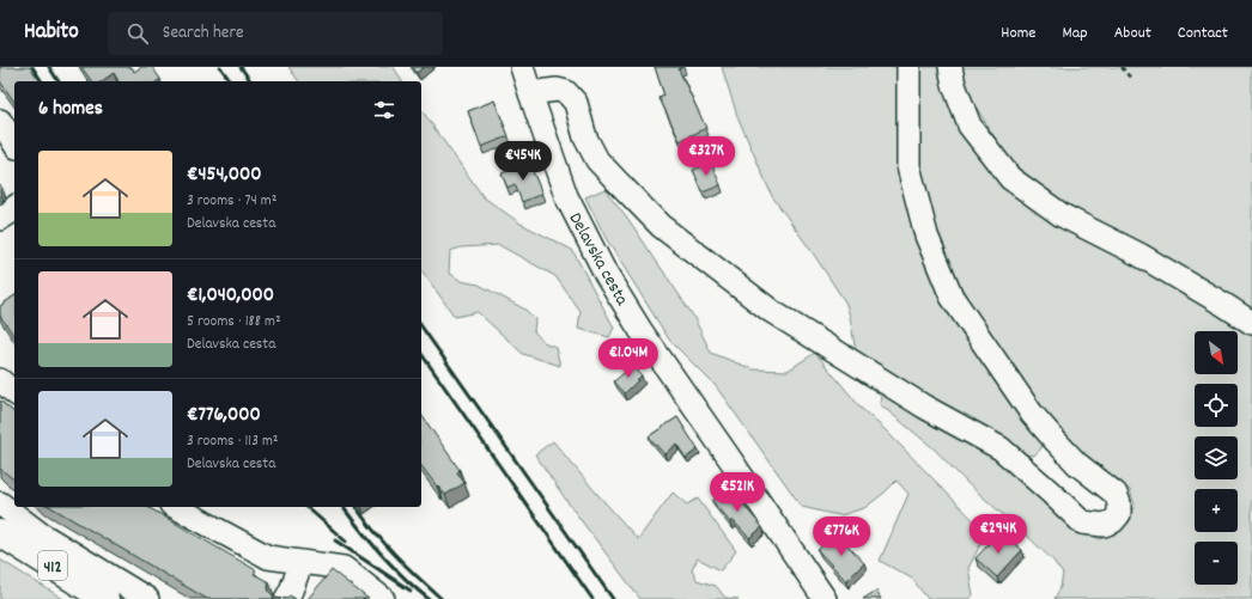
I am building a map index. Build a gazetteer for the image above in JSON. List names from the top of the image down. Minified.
{"streets":{"main road":["412"],"street":["Delavska cesta"]},"north":"bottom right","page":{"header":"Habito","search":"Search here","nav":["Home","Map","About","Contact"],"heading":"6 homes","price":["€327K","€454K","€1.04M","€521K","€294K","€776K"],"list":[{"name":"€454,000","note":"3 rooms · 74 m² · Delavska cesta"},{"name":"€1,040,000","note":"5 rooms · 188 m² · Delavska cesta"},{"name":"€776,000","note":"3 rooms · 113 m² · Delavska cesta"}],"map_buttons":["+","−"]}}
